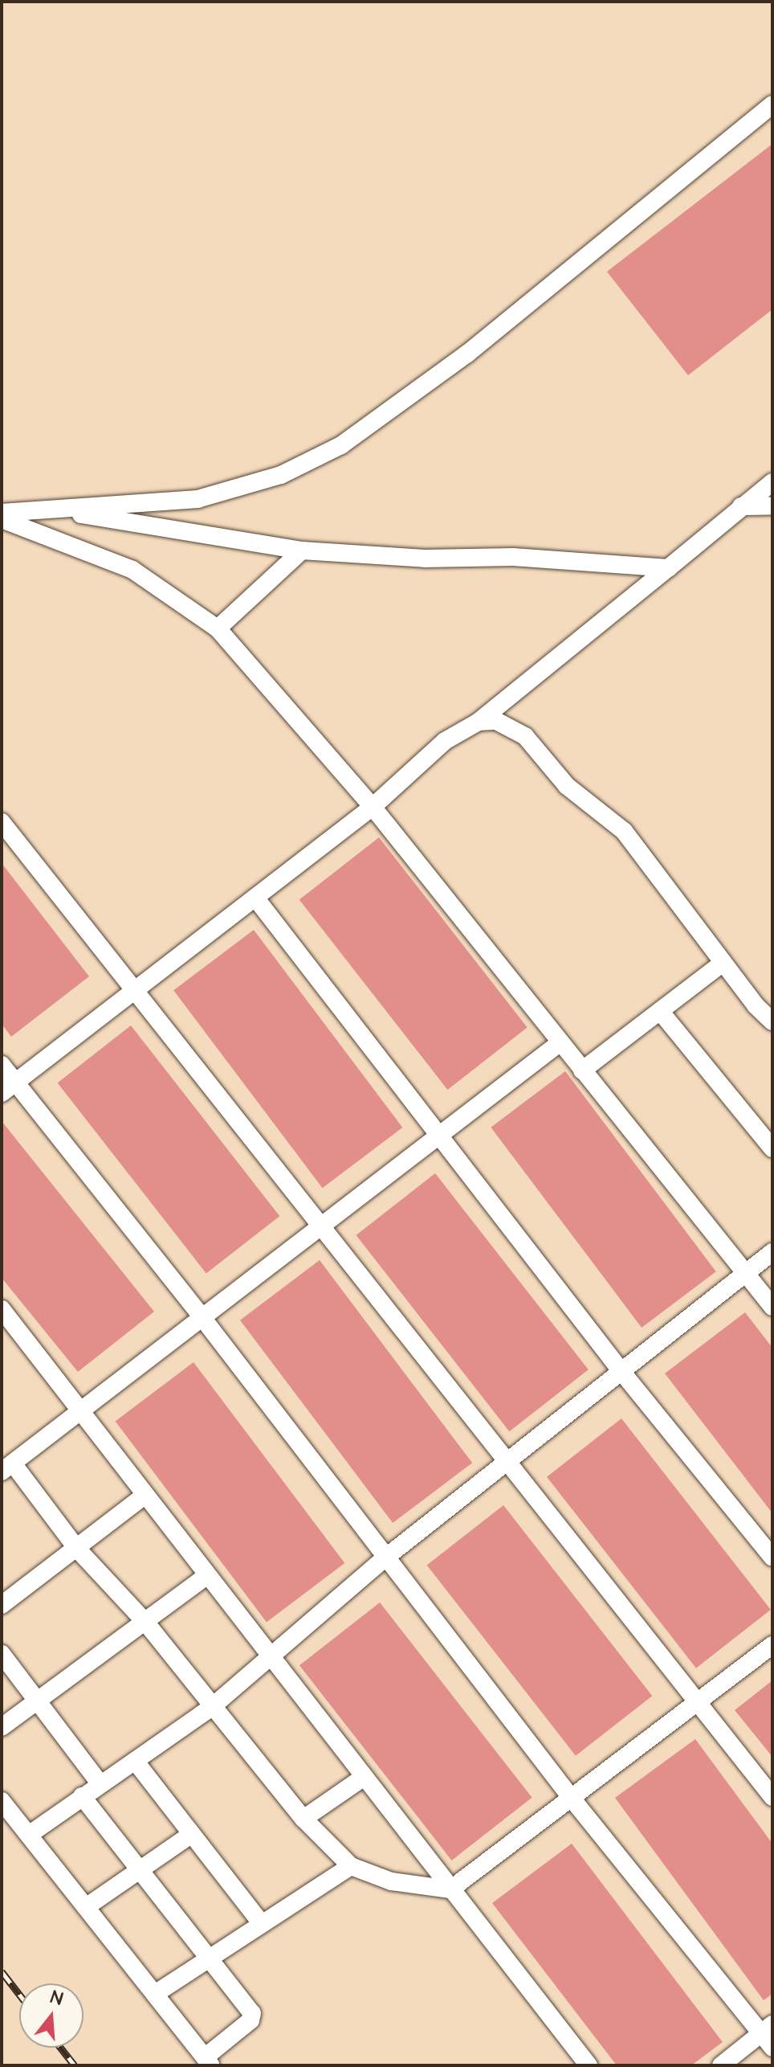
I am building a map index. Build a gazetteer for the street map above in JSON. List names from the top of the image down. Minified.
{"north":"top"}
